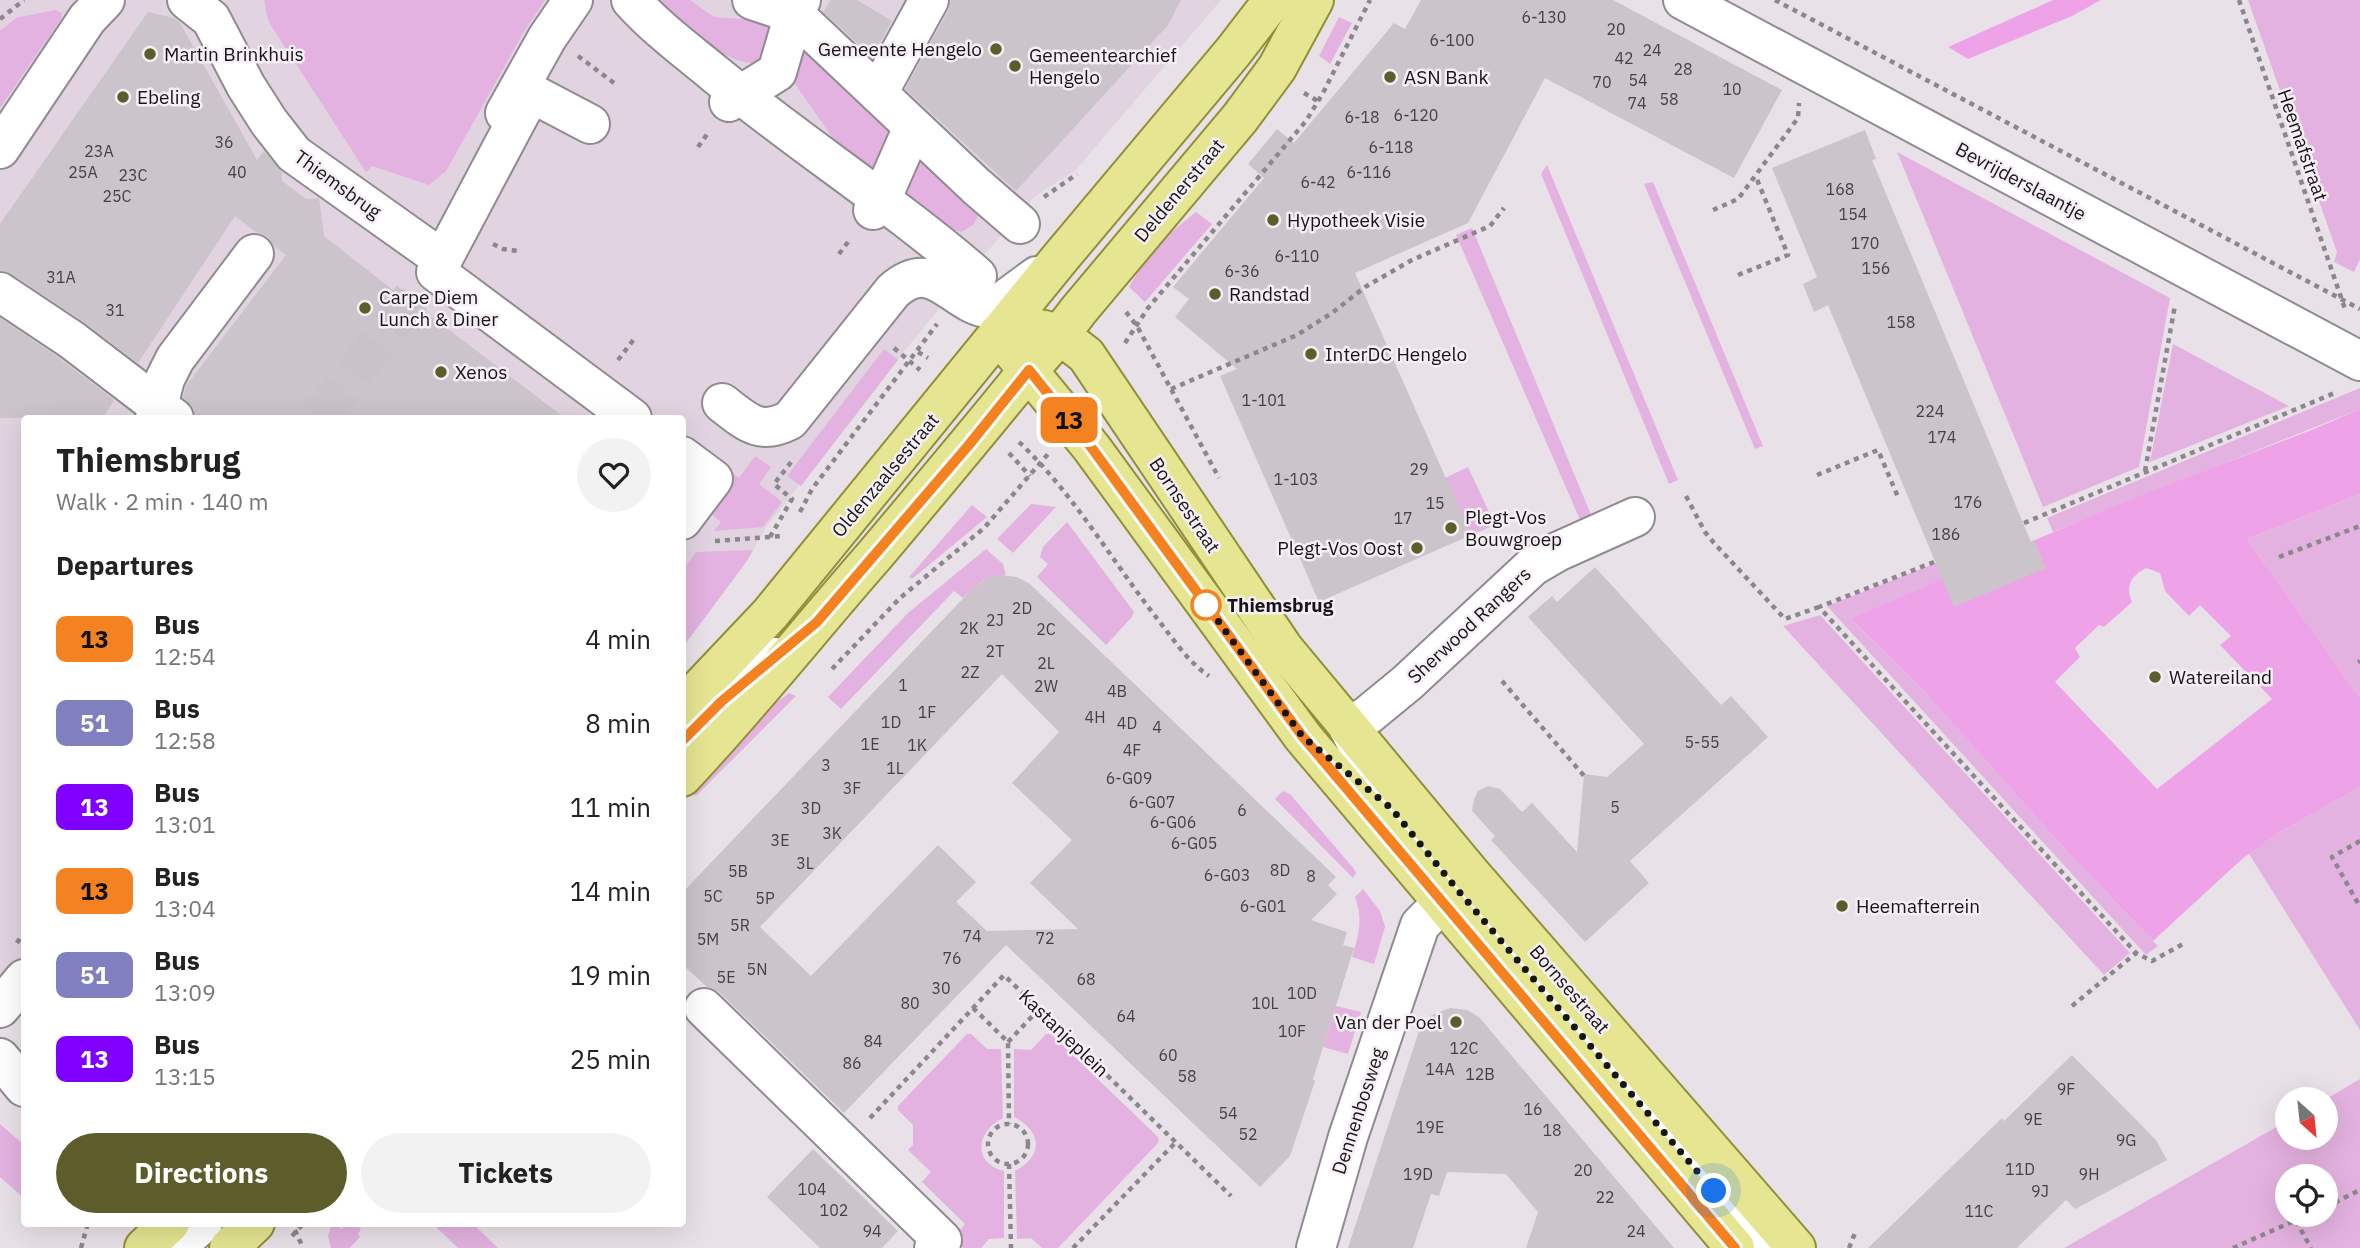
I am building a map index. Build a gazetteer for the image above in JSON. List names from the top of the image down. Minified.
{"streets":{"main road":["Deldenerstraat","Oldenzaalsestraat","Bornsestraat"],"street":["Bevrijderslaantje","Thiemsbrug","Sherwood Rangers","Dennenbosweg"],"path":["Heemafstraat","Kastanjeplein"]},"crossings":[["Deldenerstraat","Oldenzaalsestraat"],["Deldenerstraat","Bornsestraat"],["Oldenzaalsestraat","Bornsestraat"],["Bornsestraat","Sherwood Rangers"],["Bornsestraat","Dennenbosweg"]],"places":["Gemeente Hengelo","Martin Brinkhuis","Gemeentearchief Hengelo","ASN Bank","Ebeling","Hypotheek Visie","Randstad","Carpe Diem Lunch & Diner","InterDC Hengelo","Xenos","Plegt-Vos Bouwgroep","Plegt-Vos Oost","Thiemsbrug","Watereiland","Heemafterrein","Van der Poel"],"lines":["bus line 13"],"house_numbers":["6-130","20","6-100","24","42","28","54","70","10","58","74","6-120","6-18","36","6-118","23A","25A","40","6-116","23C","6-42","168","25C","154","170","6-110","156","6-36","31A","31","158","1-101","224","174","29","1-103","176","15","17","186","2D","2J","2K","2C","2T","2L","2Z","1","2W","4B","1F","4H","1D","4D","4","5-55","1E","1K","4F","3","1L","6-G09","3F","6-G07","5","3D","6","6-G06","3K","3E","6-G05","3L","8D","5B","6-G03","8","5C","5P","6-G01","5R","74","72","5M","76","5N","5E","68","30","10D","80","10L","64","10F","84","12C","60","86","14A","12B","58","9F","16","54","9E","19E","18","52","9G","11D","20","19D","9H","104","9J","22","102","11C","94","24"],"north":"bottom right","page":{"on_map":"13","heading":[["Thiemsbrug","Walk · 2 min · 140 m"],"Departures"],"list":[{"mark":"13","name":"Bus","note":"12:54","value":"4 min"},{"mark":"51","name":"Bus","note":"12:58","value":"8 min"},{"mark":"13","name":"Bus","note":"13:01","value":"11 min"},{"mark":"13","name":"Bus","note":"13:04","value":"14 min"},{"mark":"51","name":"Bus","note":"13:09","value":"19 min"},{"mark":"13","name":"Bus","note":"13:15","value":"25 min"}],"buttons":["Directions","Tickets"]}}
